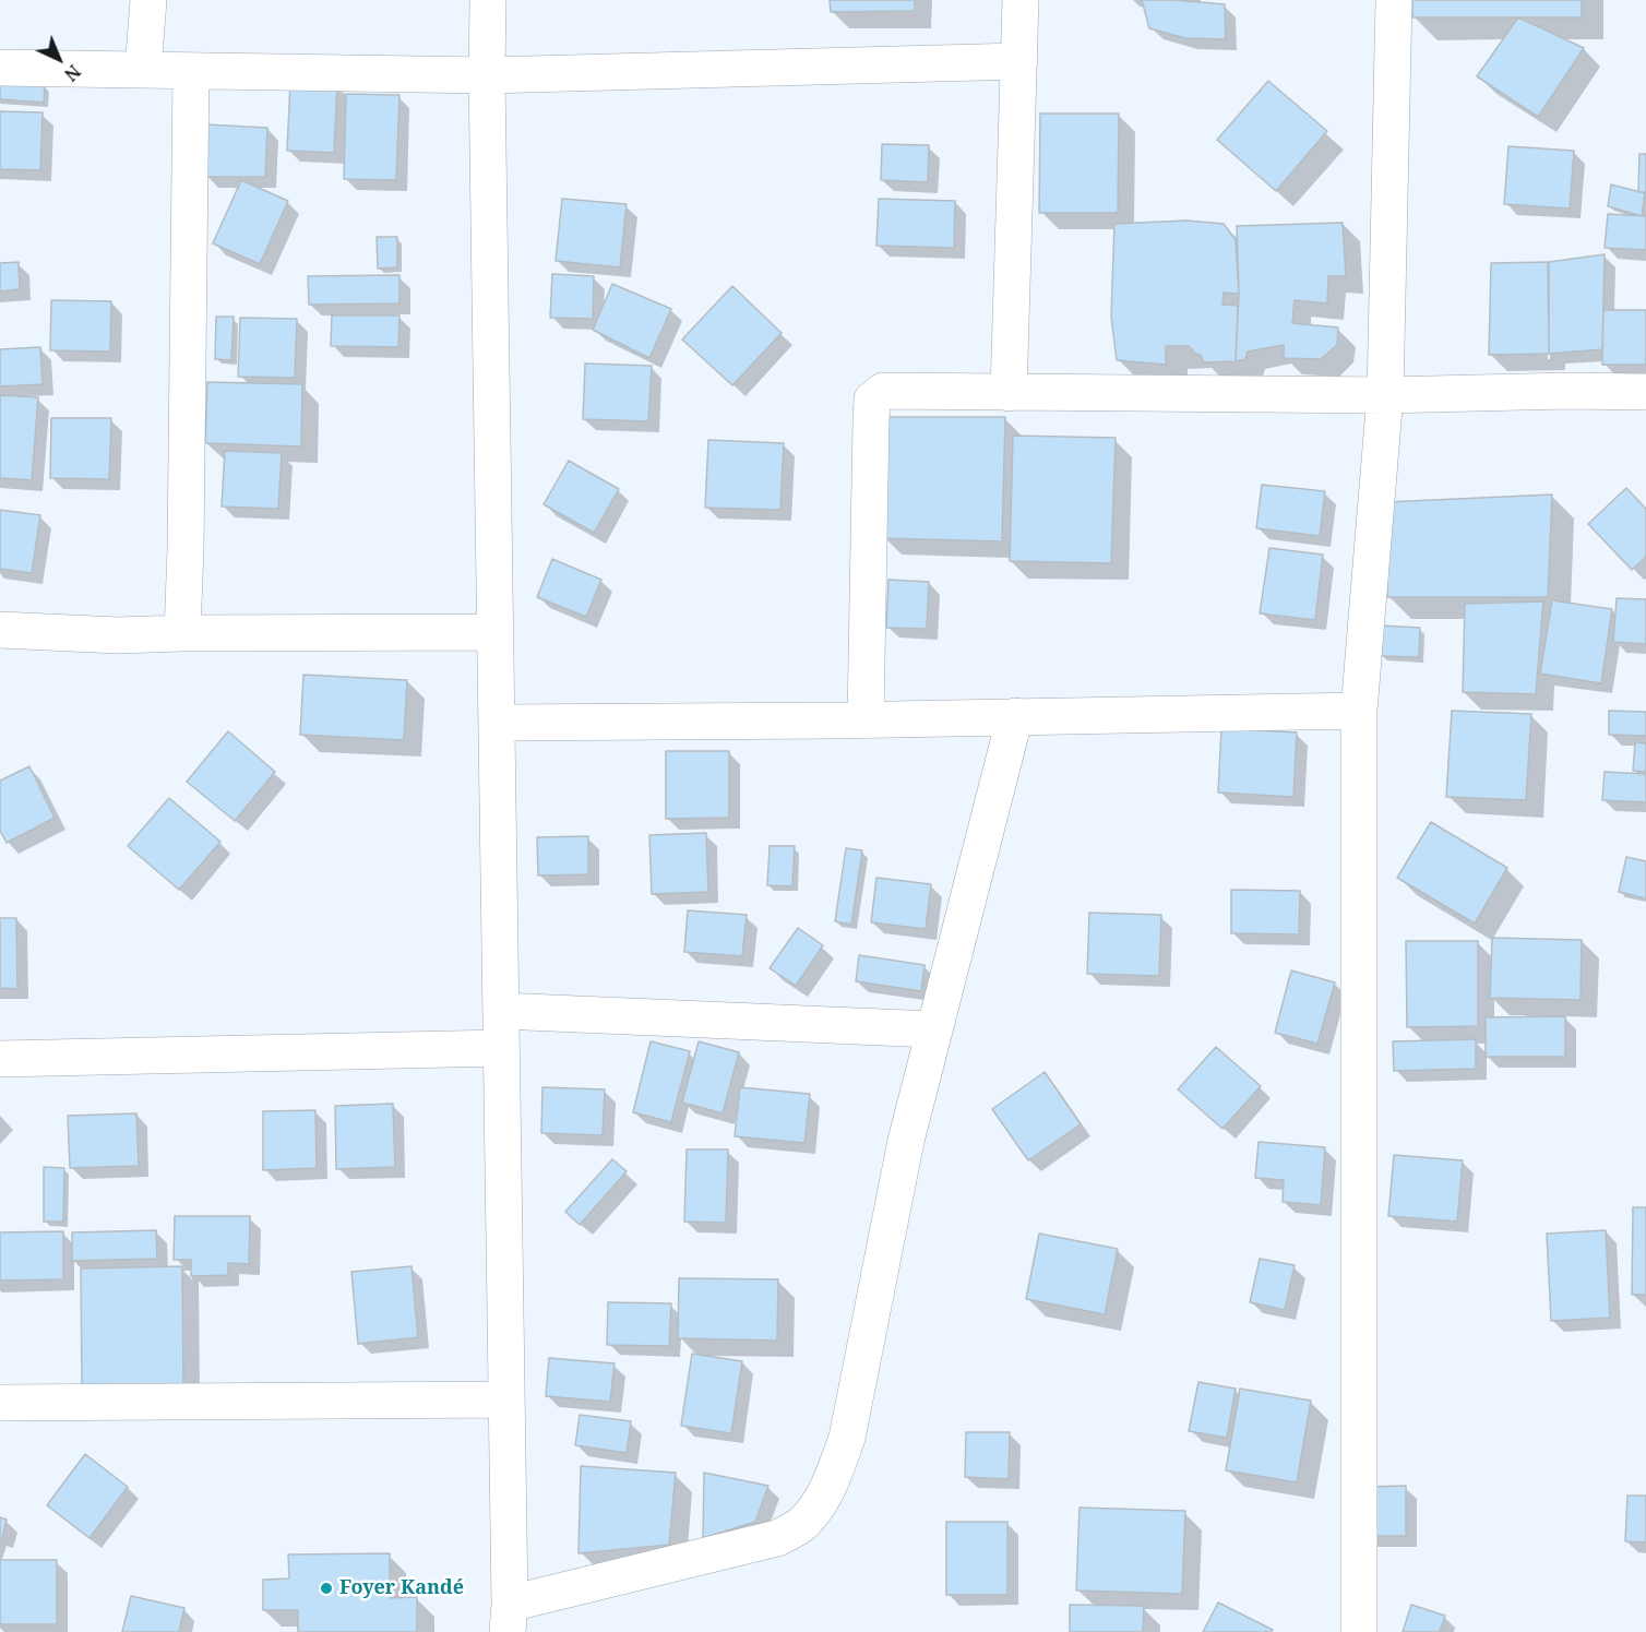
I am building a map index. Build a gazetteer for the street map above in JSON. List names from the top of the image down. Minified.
{"places":["Foyer Kandé"],"north":"bottom right"}
